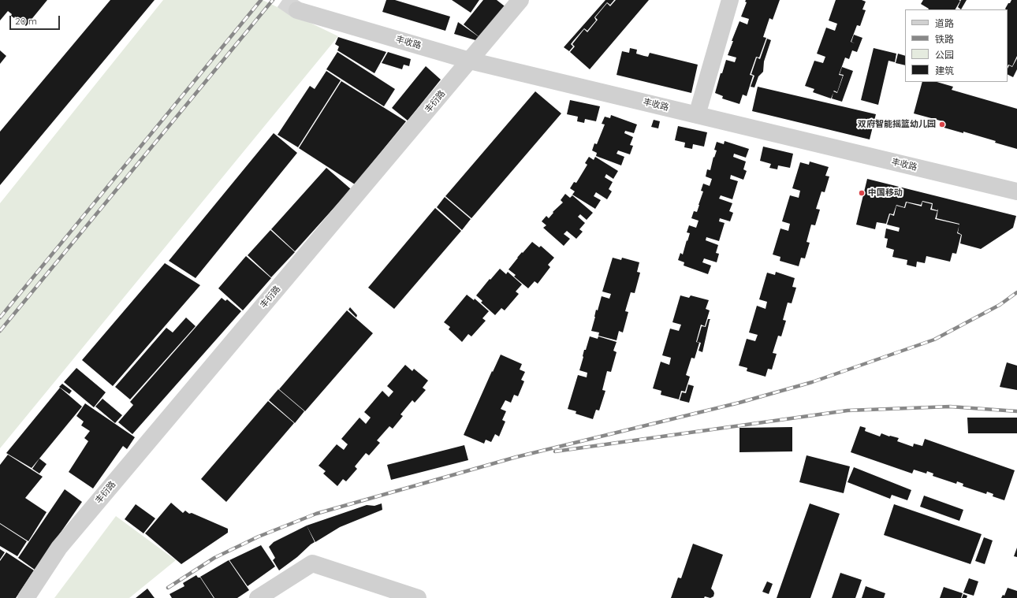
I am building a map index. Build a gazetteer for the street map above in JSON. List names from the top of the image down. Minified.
{"streets":{"street":["丰收路","丰衍路"]},"crossings":[["丰收路","丰衍路"]],"places":["双府智能摇篮幼儿园","中国移动"],"legend":["道路","铁路","公园","建筑"],"scale_bar":"20 m"}
